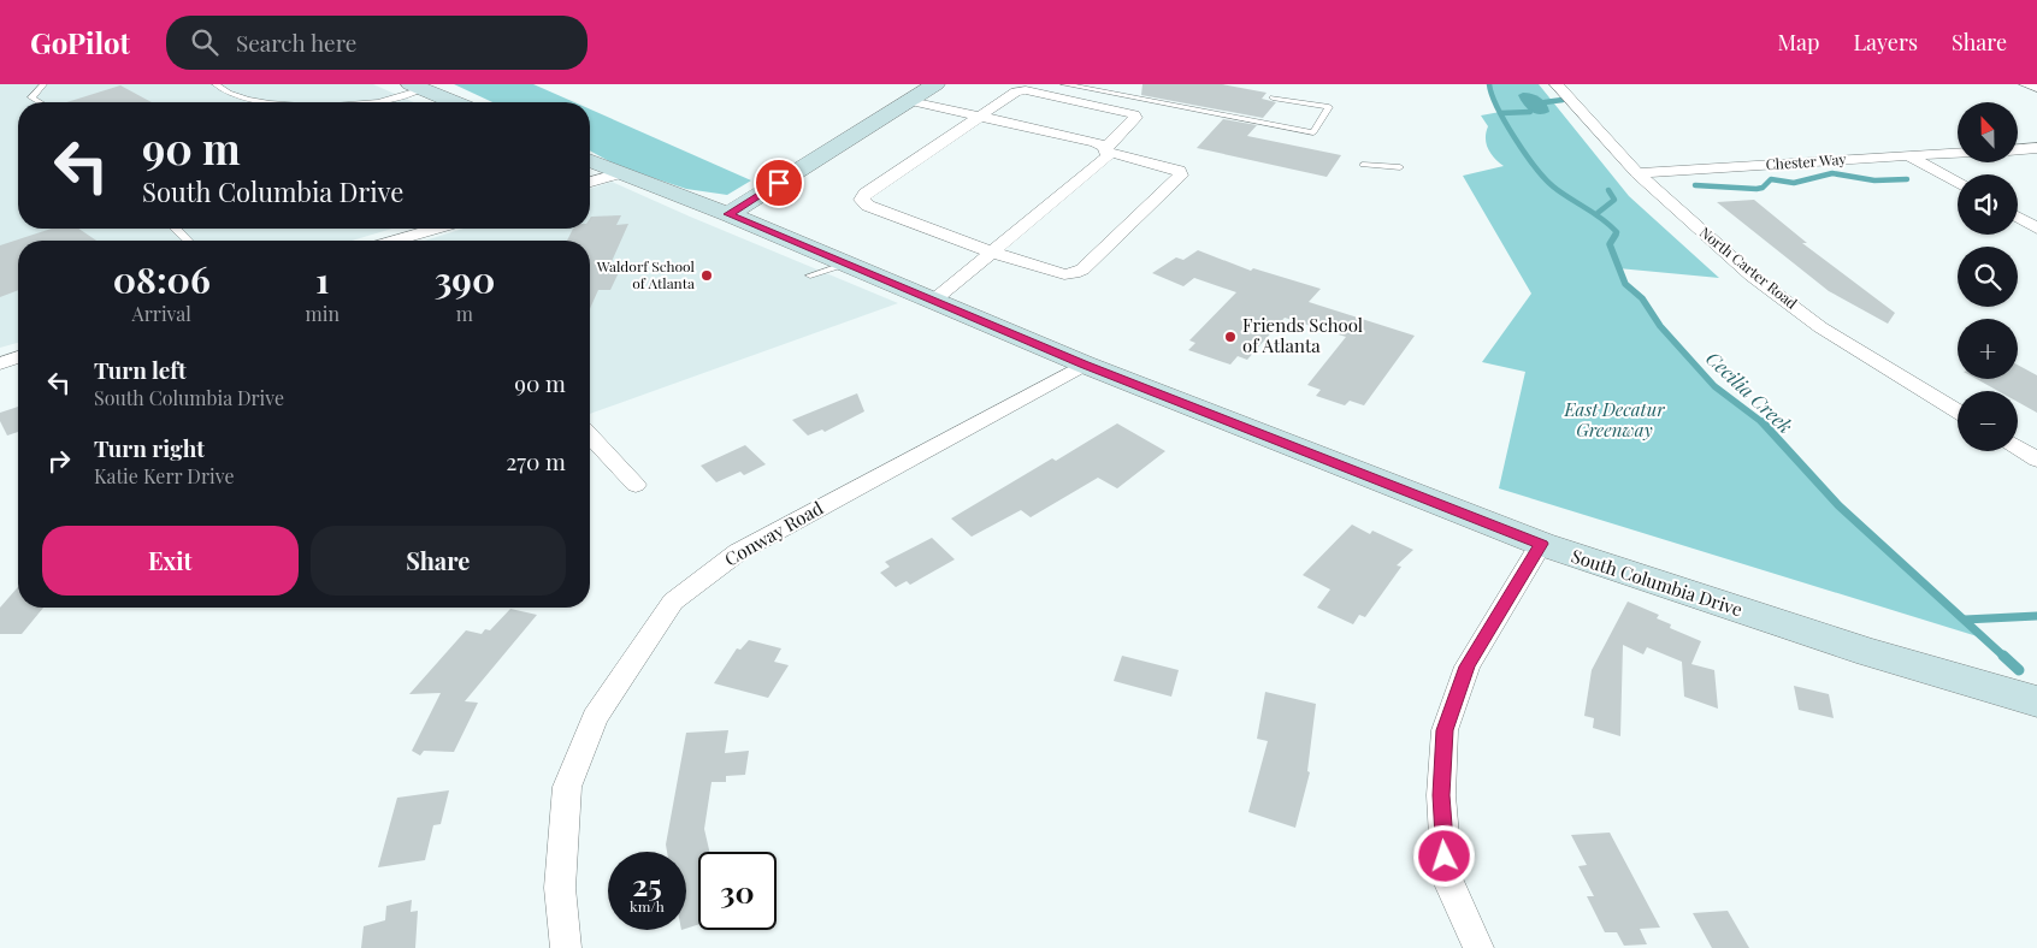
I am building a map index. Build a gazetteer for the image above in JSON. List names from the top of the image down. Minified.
{"streets":{"main road":["South Columbia Drive"],"street":["Chester Way","North Carter Road","Conway Road"]},"crossings":[["Chester Way","North Carter Road"],["Conway Road","South Columbia Drive"]],"water":["Cecilia Creek"],"parks":["East Decatur Greenway"],"places":["Waldorf School of Atlanta","Friends School of Atlanta"],"north":"top","page":{"header":"GoPilot","search":"Search here","nav":["Map","Layers","Share"],"map_buttons":["+","−"],"turn":["90 m","South Columbia Drive"],"eta":["08:06","Arrival","1","min","390","m"],"list":[{"name":"Turn left","note":"South Columbia Drive","value":"90 m"},{"name":"Turn right","note":"Katie Kerr Drive","value":"270 m"}],"buttons":["Exit","Share"],"speed":"25 km/h","limit":"30"}}
